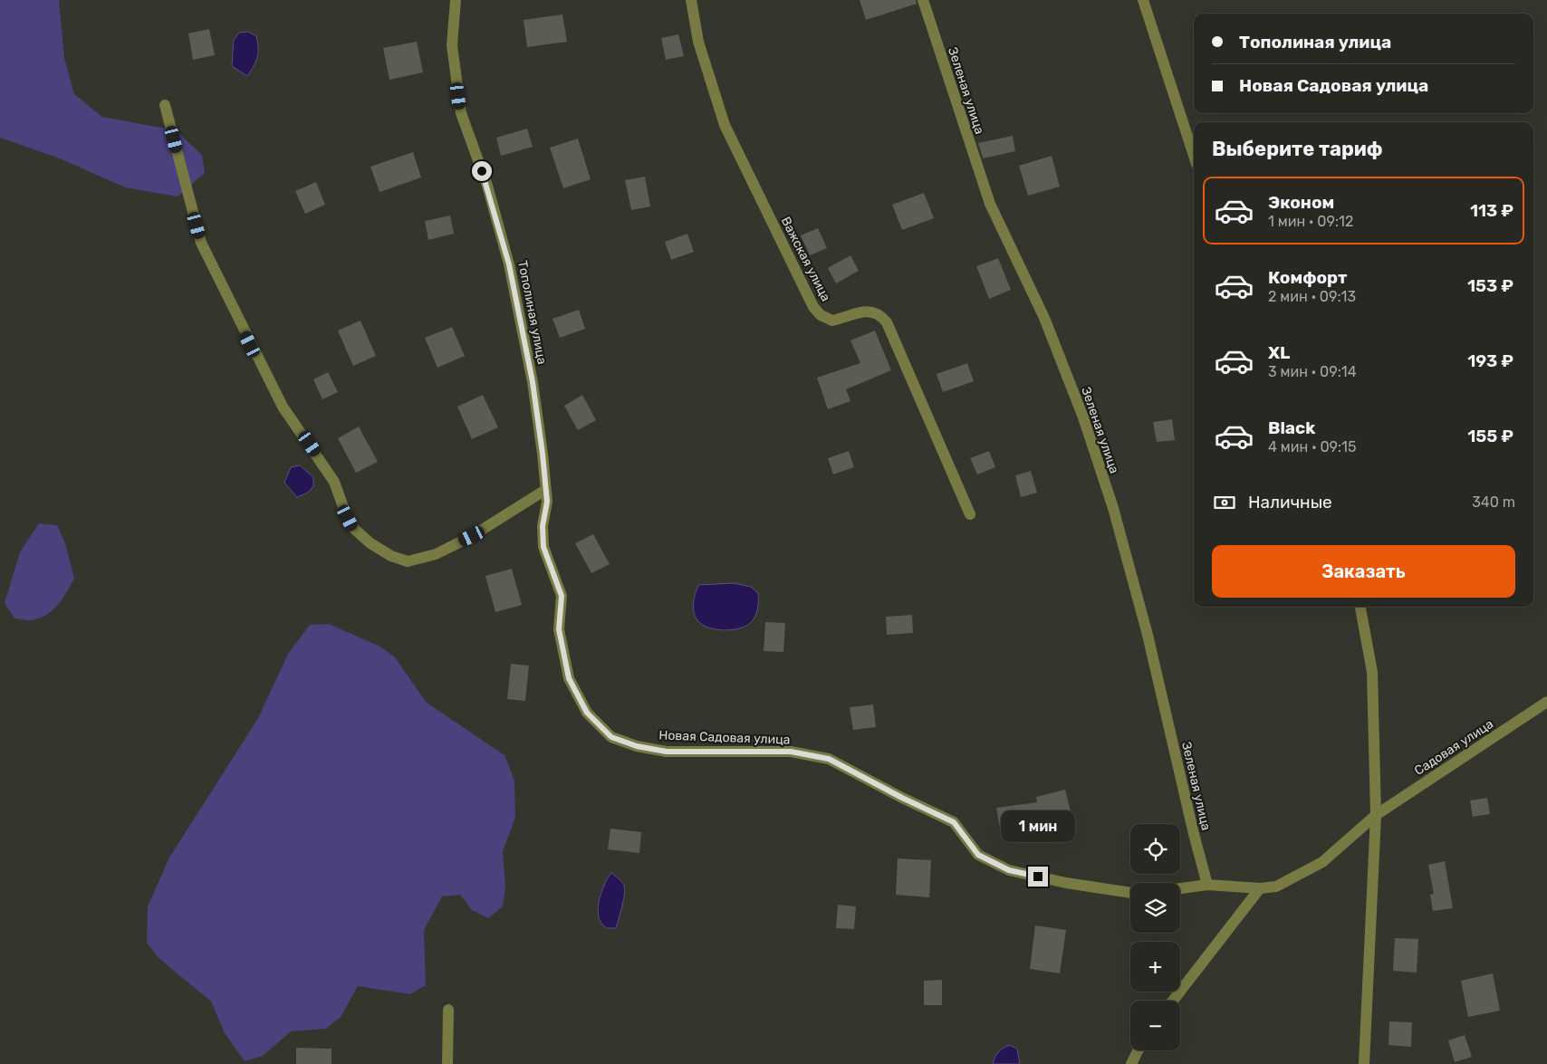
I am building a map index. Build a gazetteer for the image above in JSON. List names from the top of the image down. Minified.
{"streets":{"street":["Зеленая улица","Важская улица","Тополиная улица","Новая Садовая улица","Садовая улица"]},"crossings":[["Тополиная улица","Новая Садовая улица"]],"page":{"banner":["Тополиная улица","Новая Садовая улица"],"heading":"Выберите тариф","list":[{"name":"Эконом","note":"1 мин · 09:12","value":"113 ₽"},{"name":"Комфорт","note":"2 мин · 09:13","value":"153 ₽"},{"name":"XL","note":"3 мин · 09:14","value":"193 ₽"},{"name":"Black","note":"4 мин · 09:15","value":"155 ₽"}],"pay":["Наличные","340 m"],"buttons":"Заказать","bubble":"1 мин","map_buttons":["+","−"]}}
